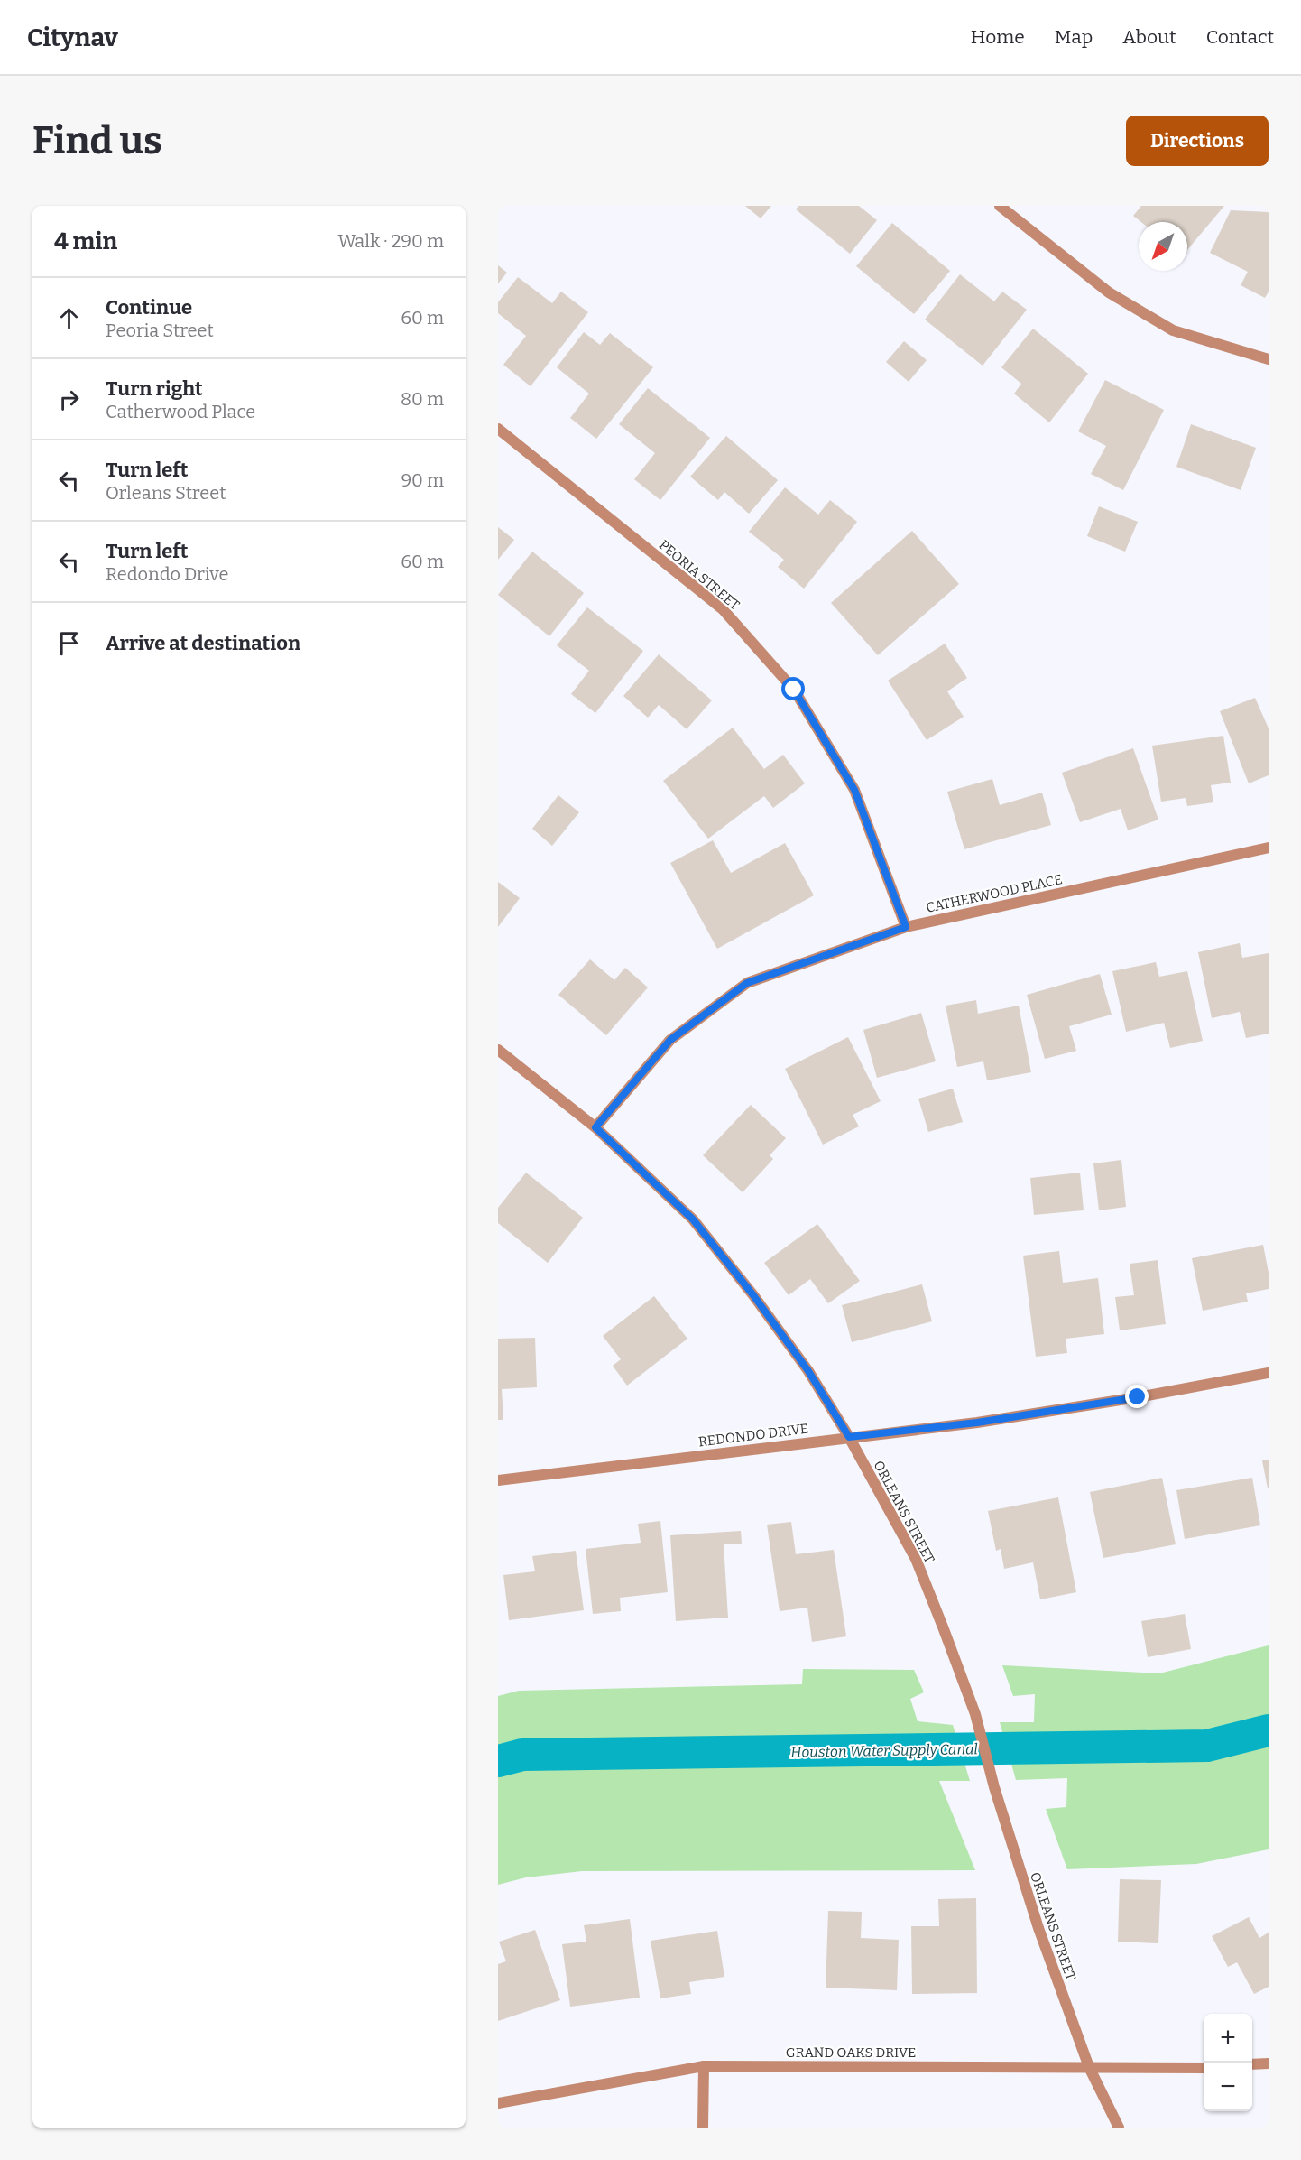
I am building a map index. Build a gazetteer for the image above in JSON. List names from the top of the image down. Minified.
{"streets":{"street":["PEORIA STREET","CATHERWOOD PLACE","REDONDO DRIVE","ORLEANS STREET","GRAND OAKS DRIVE"]},"crossings":[["PEORIA STREET","CATHERWOOD PLACE"],["CATHERWOOD PLACE","ORLEANS STREET"],["REDONDO DRIVE","ORLEANS STREET"],["ORLEANS STREET","GRAND OAKS DRIVE"]],"water":["Houston Water Supply Canal"],"north":"bottom left","page":{"header":"Citynav","nav":["Home","Map","About","Contact"],"buttons":"Directions","title":"Find us","heading":["4 min","Walk · 290 m"],"list":[["Continue","Peoria Street","60 m"],["Turn right","Catherwood Place","80 m"],["Turn left","Orleans Street","90 m"],["Turn left","Redondo Drive","60 m"],"Arrive at destination"],"map_buttons":["+","−"]}}
